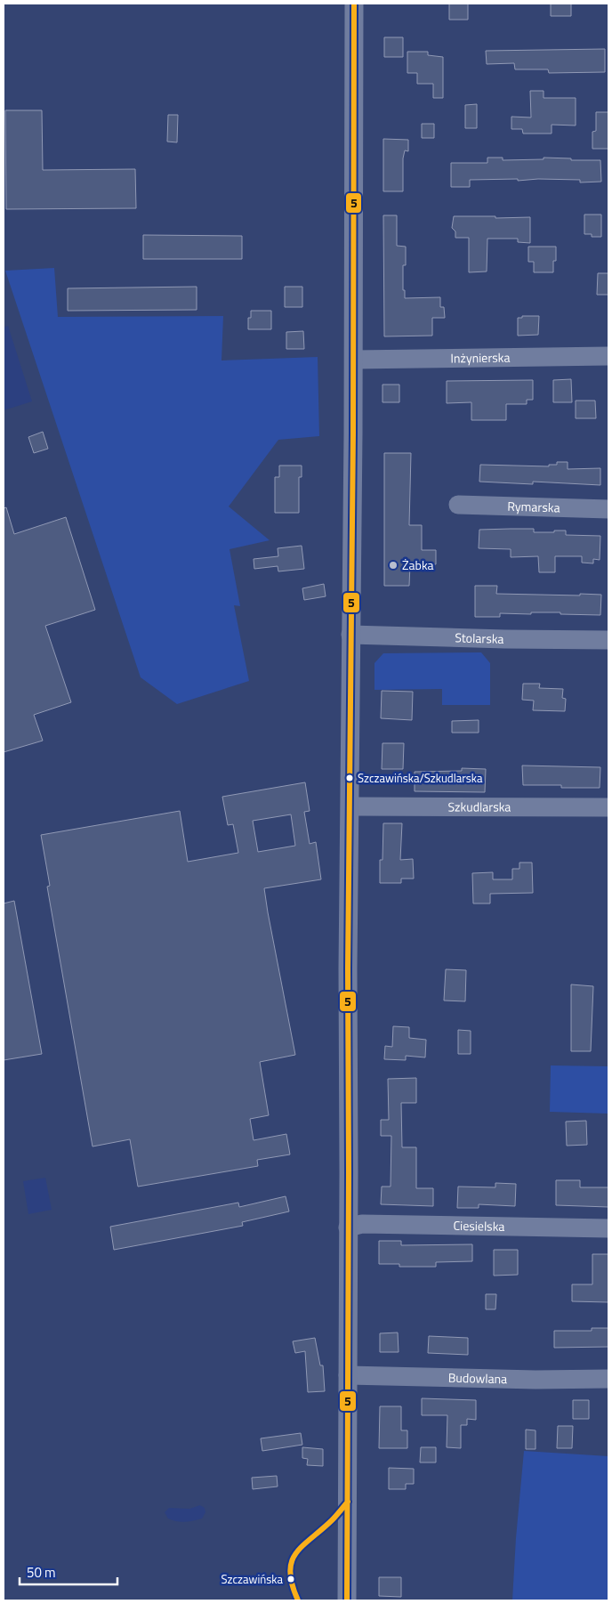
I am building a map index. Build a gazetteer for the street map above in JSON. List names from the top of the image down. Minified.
{"streets":{"street":["Inżynierska","Rymarska","Stolarska","Szkudlarska","Ciesielska","Budowlana"]},"places":["Żabka","Szczawińska/Szkudlarska","Szczawińska"],"lines":["transit line 5"],"scale_bar":"50 m"}
